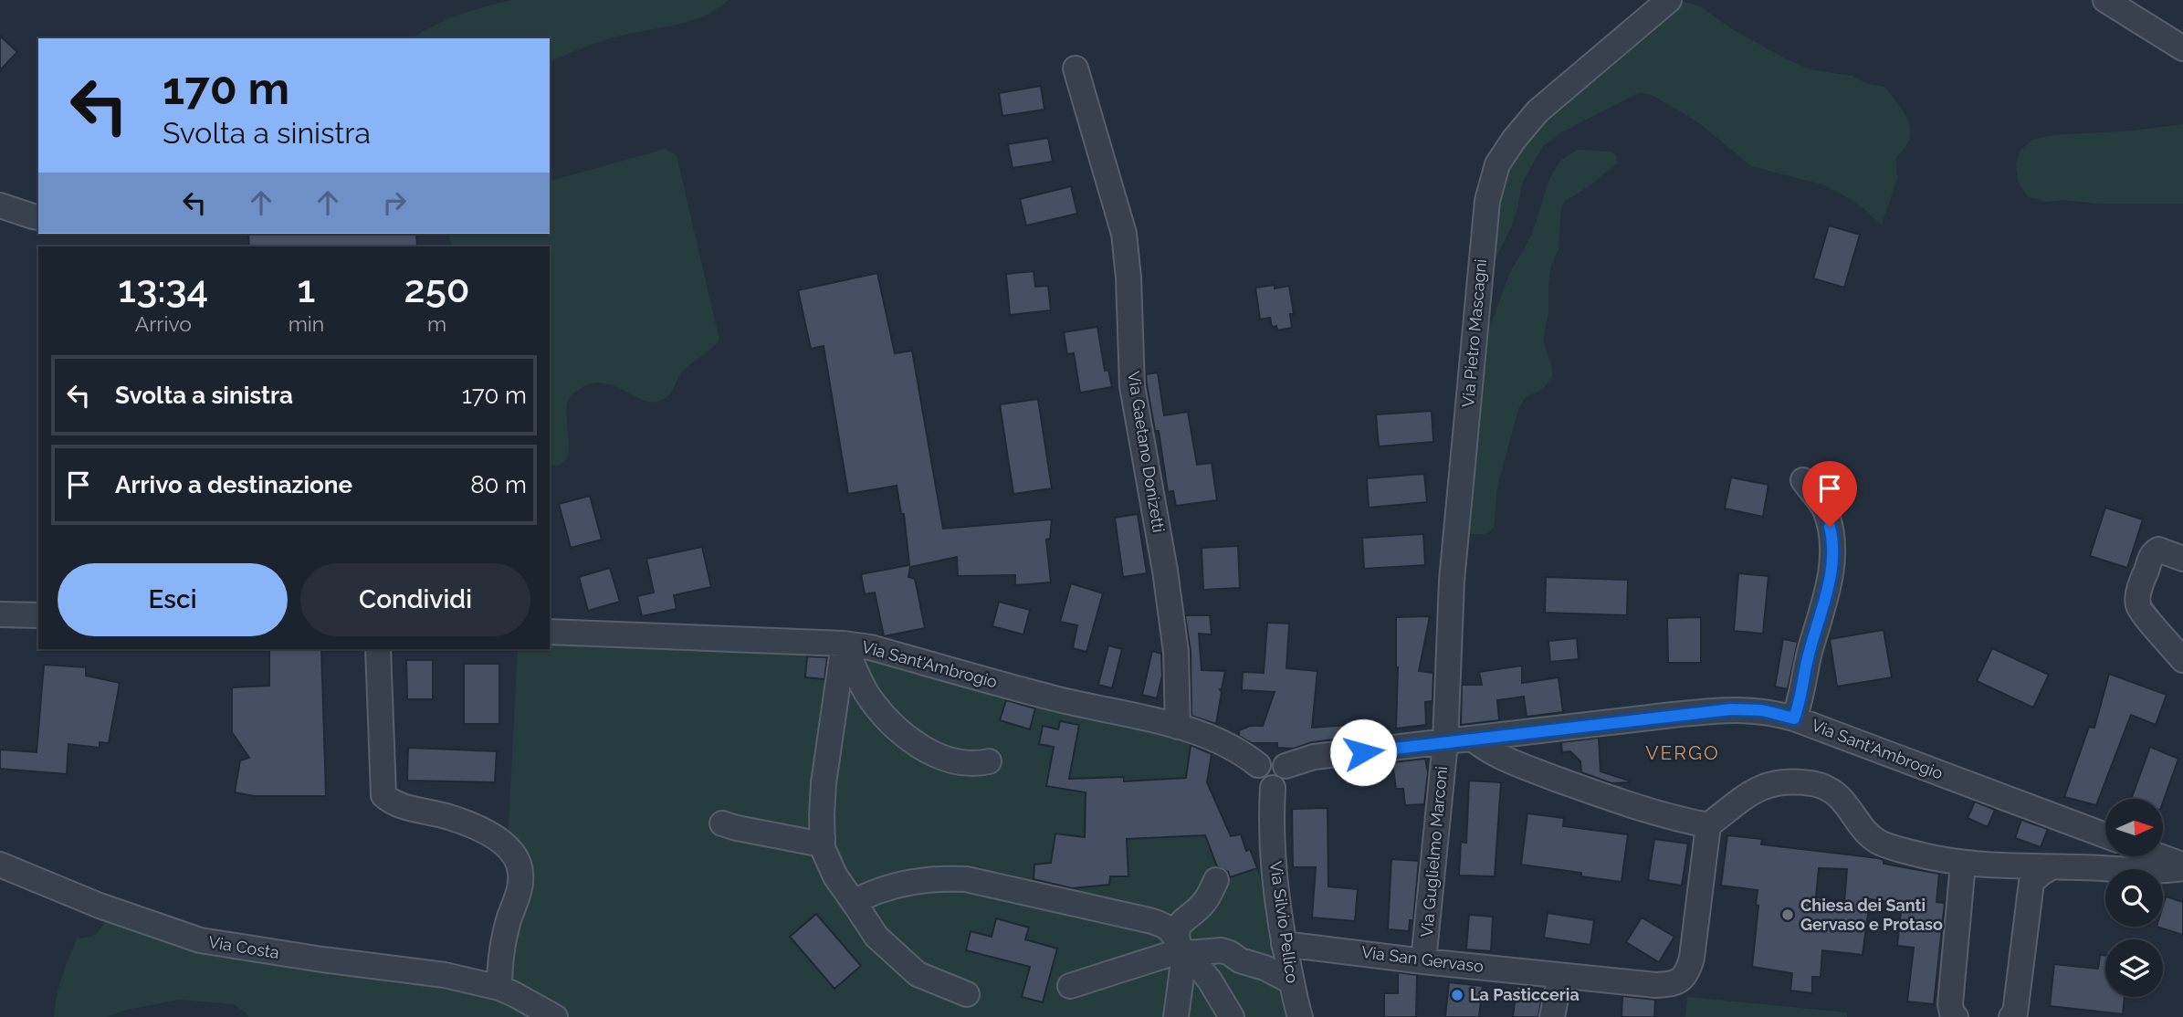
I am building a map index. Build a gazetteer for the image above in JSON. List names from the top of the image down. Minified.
{"streets":{"street":["Via Pietro Mascagni","Via Gaetano Donizetti","Via Sant'Ambrogio","Via Guglielmo Marconi","Via Silvio Pellico","Via Costa","Via San Gervaso"]},"crossings":[["Via Pietro Mascagni","Via Sant'Ambrogio"],["Via Pietro Mascagni","Via Guglielmo Marconi"],["Via Gaetano Donizetti","Via Sant'Ambrogio"],["Via Sant'Ambrogio","Via Guglielmo Marconi"],["Via Sant'Ambrogio","Via Silvio Pellico"],["Via Guglielmo Marconi","Via San Gervaso"],["Via Silvio Pellico","Via San Gervaso"]],"districts":["VERGO"],"places":["Chiesa dei Santi Gervaso e Protaso","La Pasticceria"],"north":"right","page":{"turn":["170 m","Svolta a sinistra"],"eta":["13:34","Arrivo","1","min","250","m"],"list":[{"name":"Svolta a sinistra","value":"170 m"},{"name":"Arrivo a destinazione","value":"80 m"}],"buttons":["Esci","Condividi"]}}
